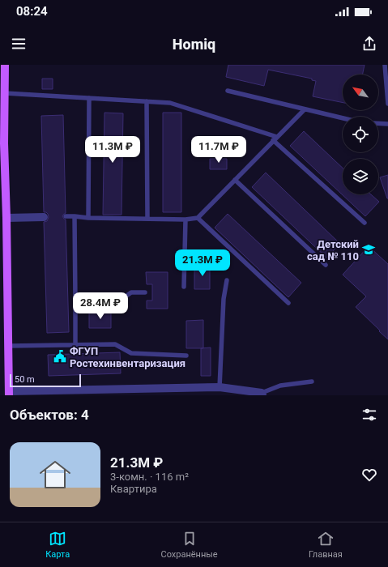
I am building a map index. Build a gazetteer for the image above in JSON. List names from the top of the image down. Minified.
{"places":{"school or university":["Детский сад № 110"],"public building":["ФГУП Ростехинвентаризация"]},"scale_bar":"50 m","north":"top left","page":{"status":"08:24","header":"Homiq","price":["11.3M ₽","11.7M ₽","21.3M ₽","28.4M ₽"],"scale":"50 m","heading":"Объектов: 4","list":[{"name":"21.3M ₽","note":"3-комн. · 116 m² · Квартира"}],"tabs":["Карта","Сохранённые","Главная"]}}
